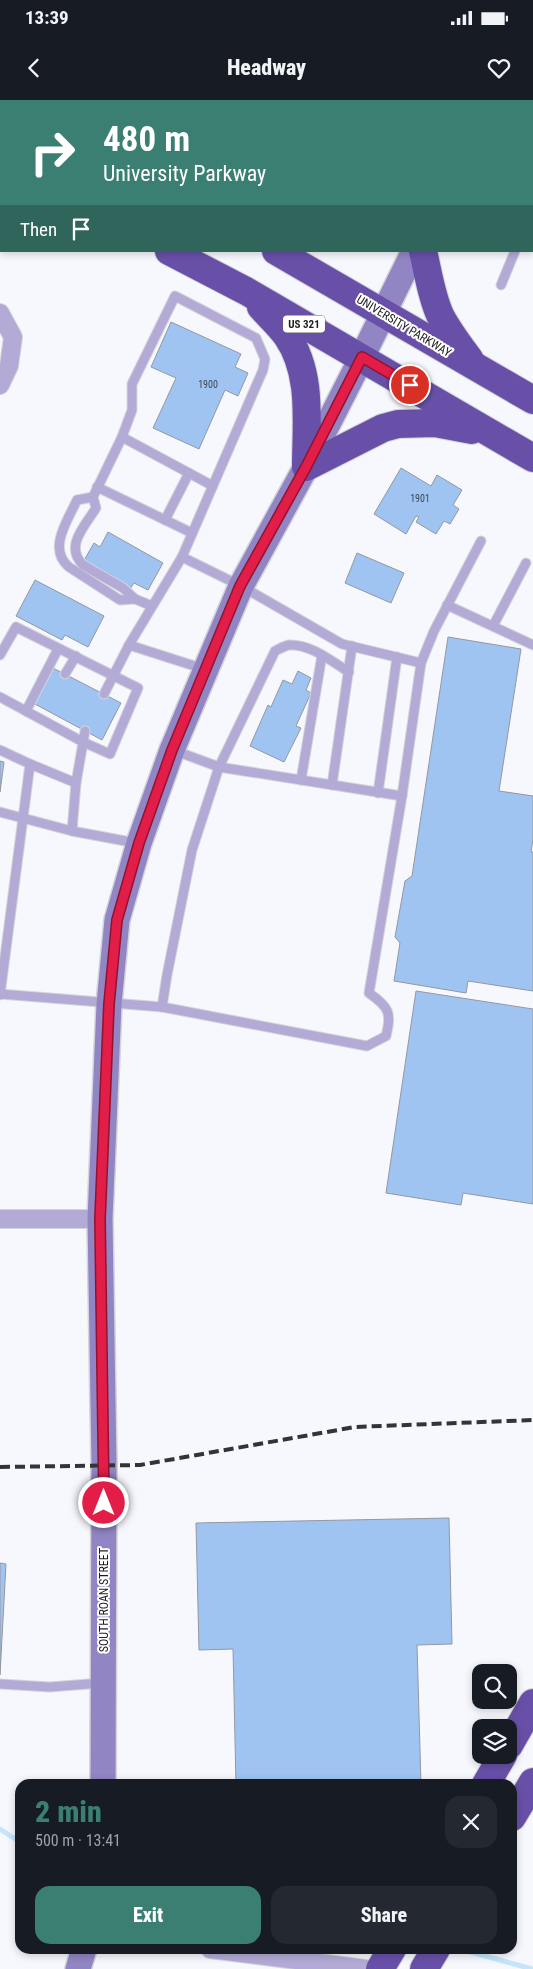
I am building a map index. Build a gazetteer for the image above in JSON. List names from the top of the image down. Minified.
{"streets":{"highway":["US 321","UNIVERSITY PARKWAY"],"main road":["SOUTH ROAN STREET"]},"crossings":[["US 321","SOUTH ROAN STREET"],["UNIVERSITY PARKWAY","SOUTH ROAN STREET"]],"house_numbers":["1900","1901"],"page":{"status":"13:39","header":"Headway","turn":["480 m","University Parkway"],"then":"Then","heading":["2 min","500 m · 13:41"],"buttons":["Exit","Share"]}}
